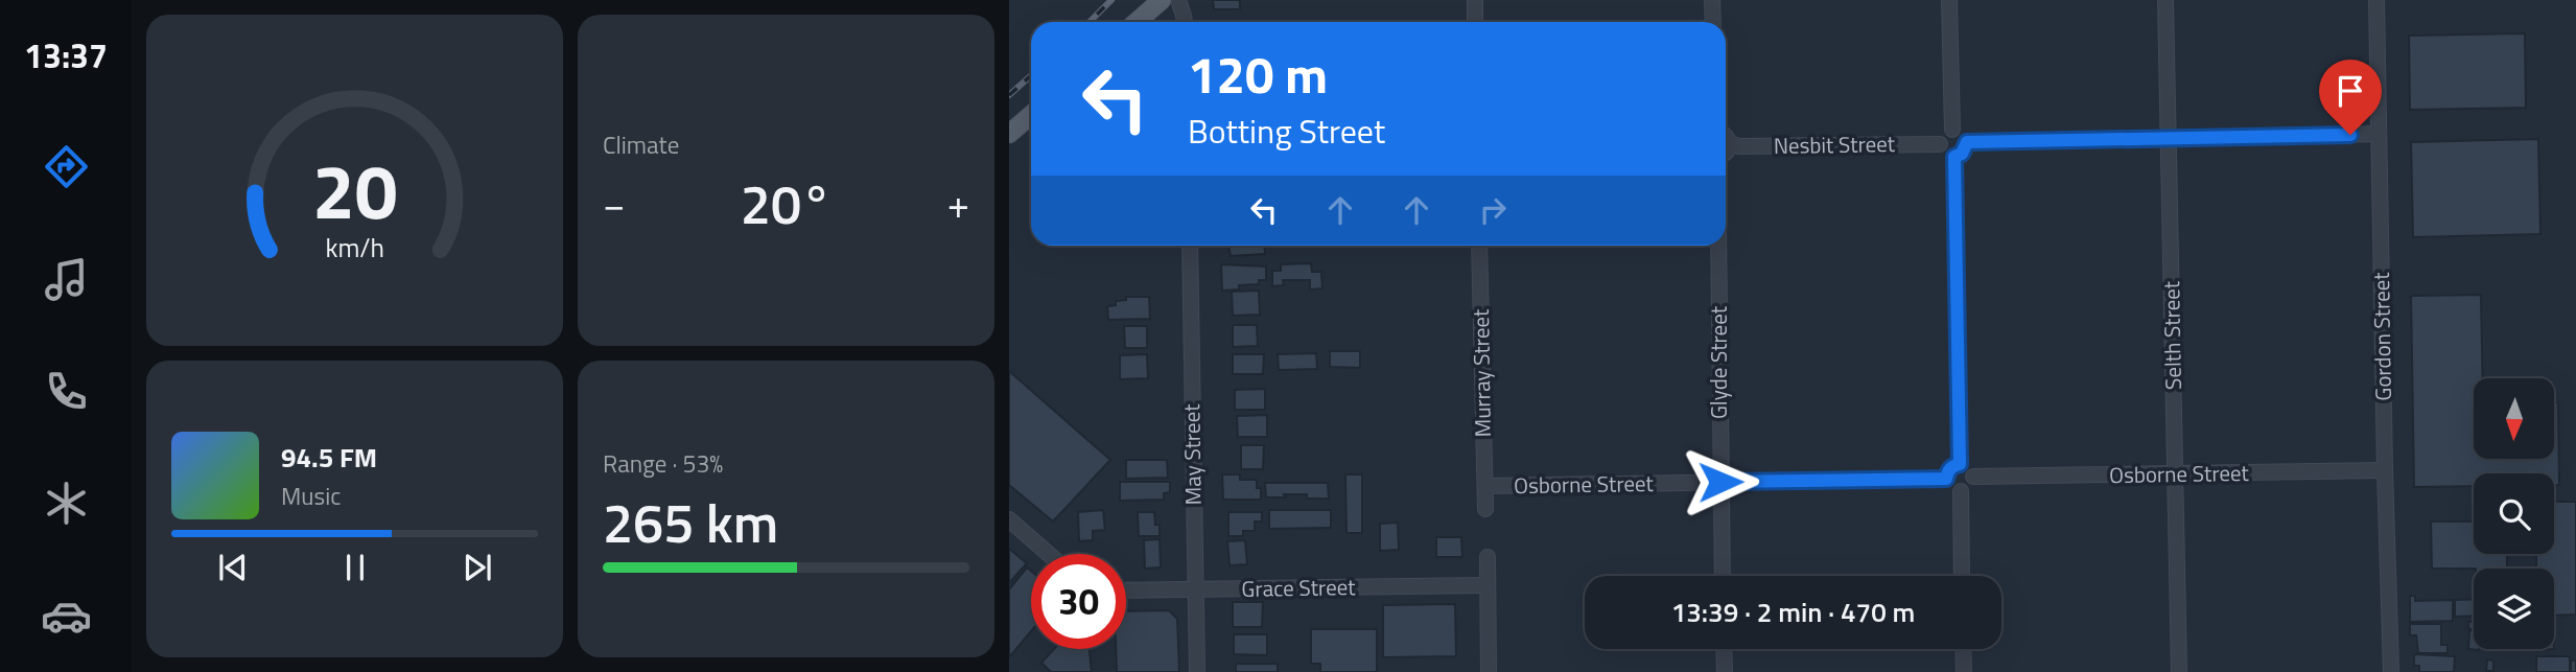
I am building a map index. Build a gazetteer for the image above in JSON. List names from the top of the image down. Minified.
{"streets":{"street":["Nesbit Street","Selth Street","Gordon Street","Glyde Street","Murray Street","May Street","Osborne Street","Grace Street"]},"crossings":[["Selth Street","Osborne Street"],["Gordon Street","Osborne Street"],["Glyde Street","Osborne Street"],["Murray Street","Osborne Street"],["May Street","Grace Street"]],"north":"bottom","page":{"tabs":"13:37","tile":["Climate",["Range · 53%","265 km"]],"turn":["120 m","Botting Street"],"heat":["−","20°","+"],"song":["94.5 FM","Music"],"limit":"30","trip":"13:39 · 2 min · 470 m","gauge":["20","km/h"]}}
